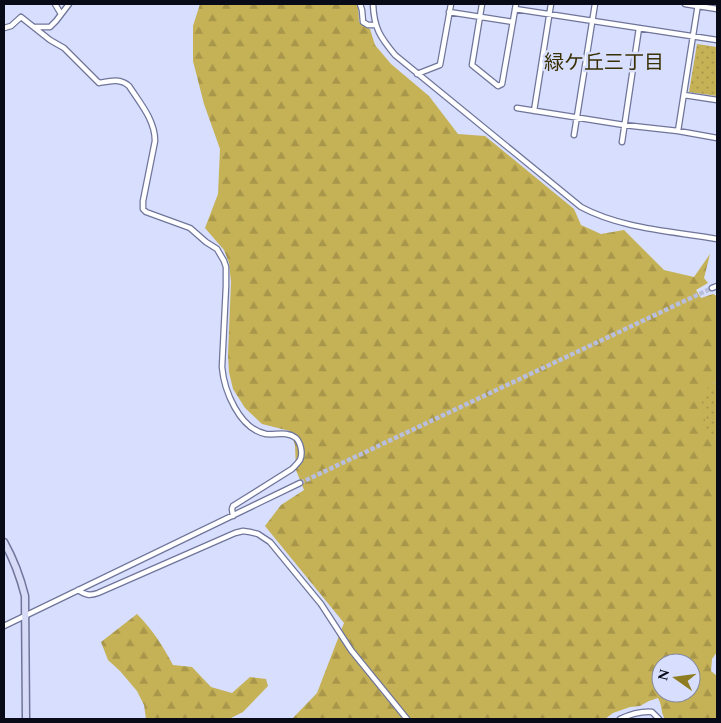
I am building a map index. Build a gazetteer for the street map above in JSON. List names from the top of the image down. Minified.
{"districts":["緑ケ丘三丁目"],"north":"left"}
